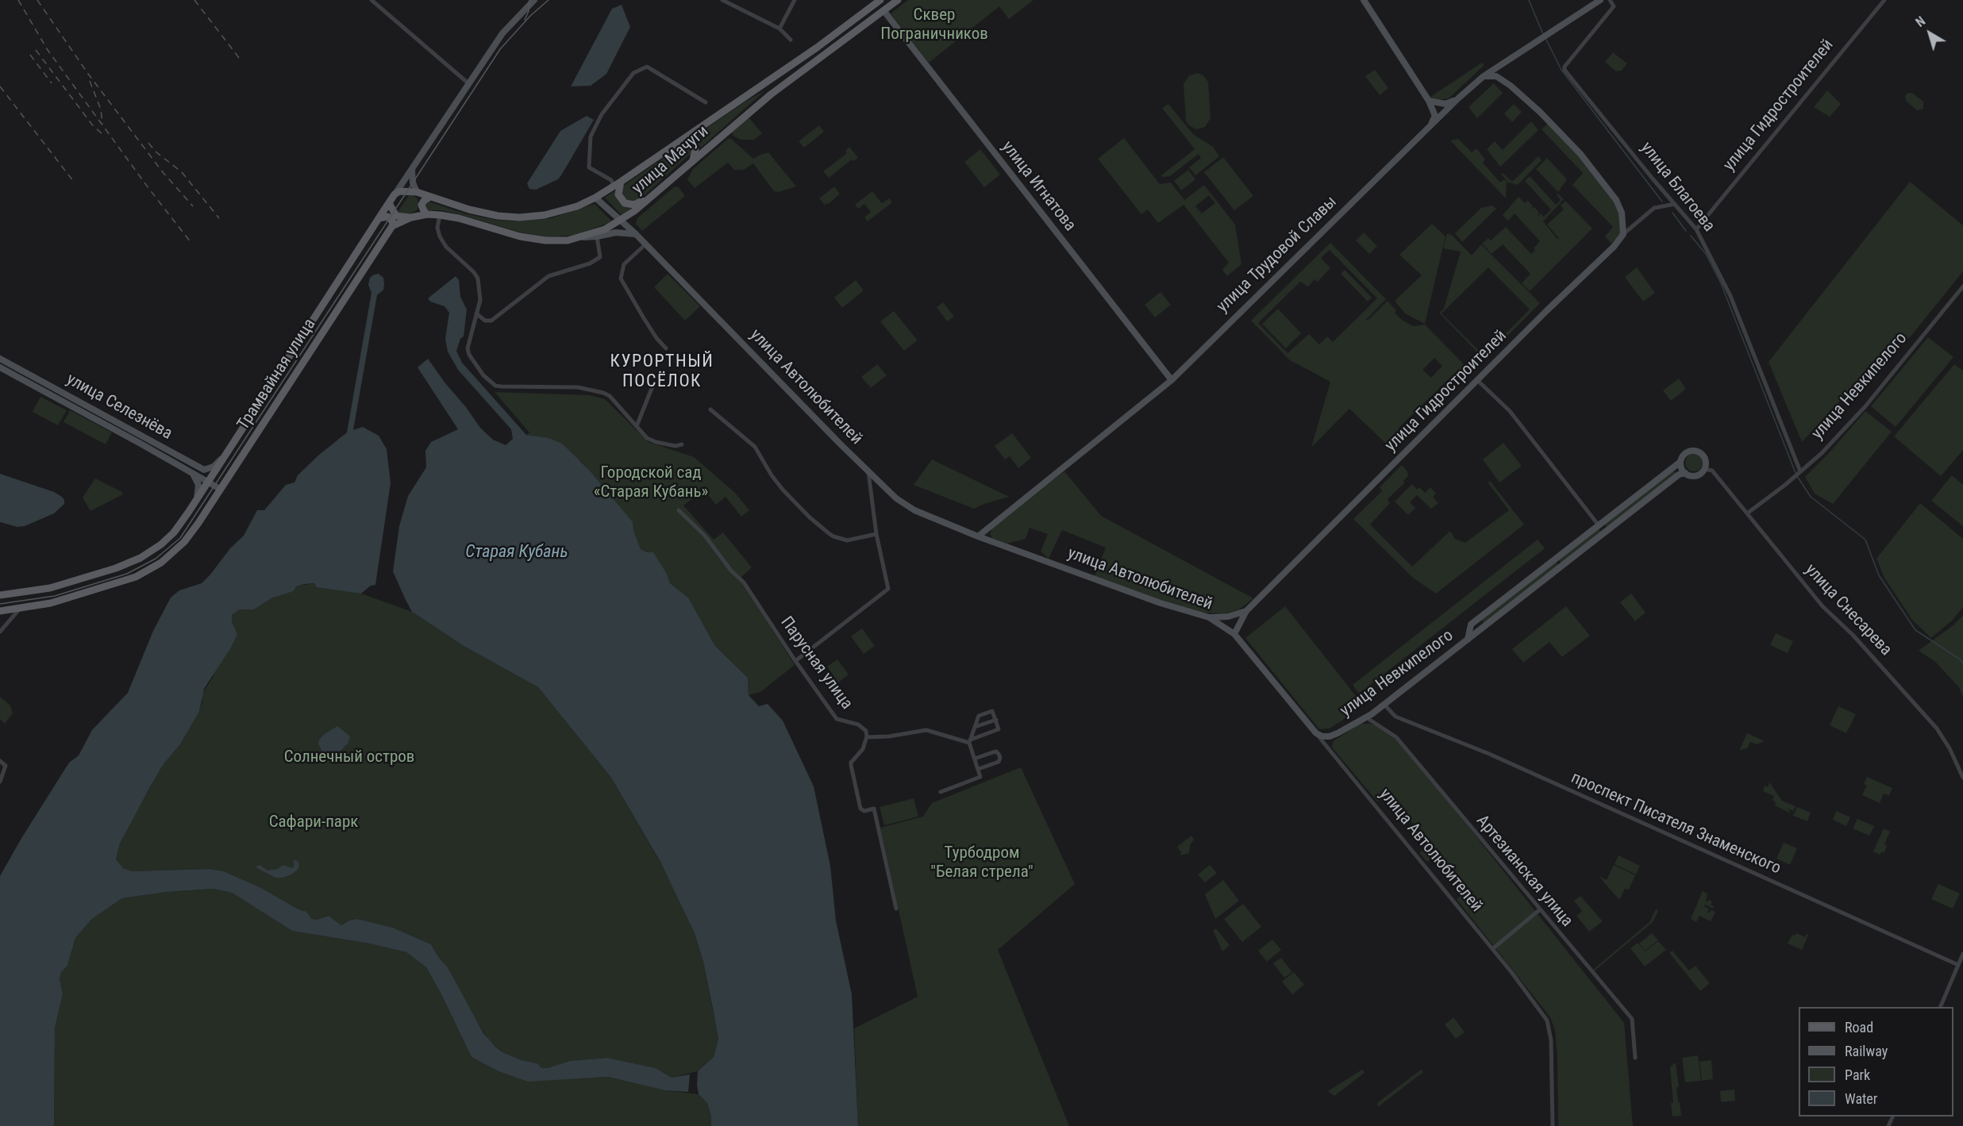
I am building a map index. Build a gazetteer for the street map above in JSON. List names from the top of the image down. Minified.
{"streets":{"main road":["улица Мачуги","Трамвайная улица"],"street":["улица Гидростроителей","улица Игнатова","улица Благоева","улица Трудовой Славы","улица Невкипелого","улица Автолюбителей","улица Селезнёва","улица Снесарева","Парусная улица","проспект Писателя Знаменского","Артезианская улица"]},"crossings":[["улица Гидростроителей","улица Благоева"],["улица Гидростроителей","улица Автолюбителей"],["улица Мачуги","улица Игнатова"],["улица Мачуги","Трамвайная улица"],["улица Мачуги","улица Автолюбителей"],["улица Игнатова","улица Трудовой Славы"],["улица Благоева","улица Невкипелого"],["улица Трудовой Славы","улица Автолюбителей"],["Трамвайная улица","улица Селезнёва"],["улица Невкипелого","улица Автолюбителей"],["улица Невкипелого","улица Снесарева"],["улица Невкипелого","проспект Писателя Знаменского"],["улица Невкипелого","Артезианская улица"]],"districts":["КУРОРТНЫЙ ПОСЁЛОК"],"water":["Старая Кубань"],"parks":["Сквер Пограничников","Городской сад «Старая Кубань»","Солнечный остров","Сафари-парк","Турбодром \"Белая стрела\""],"legend":["Road","Railway","Park","Water"],"north":"top left"}
